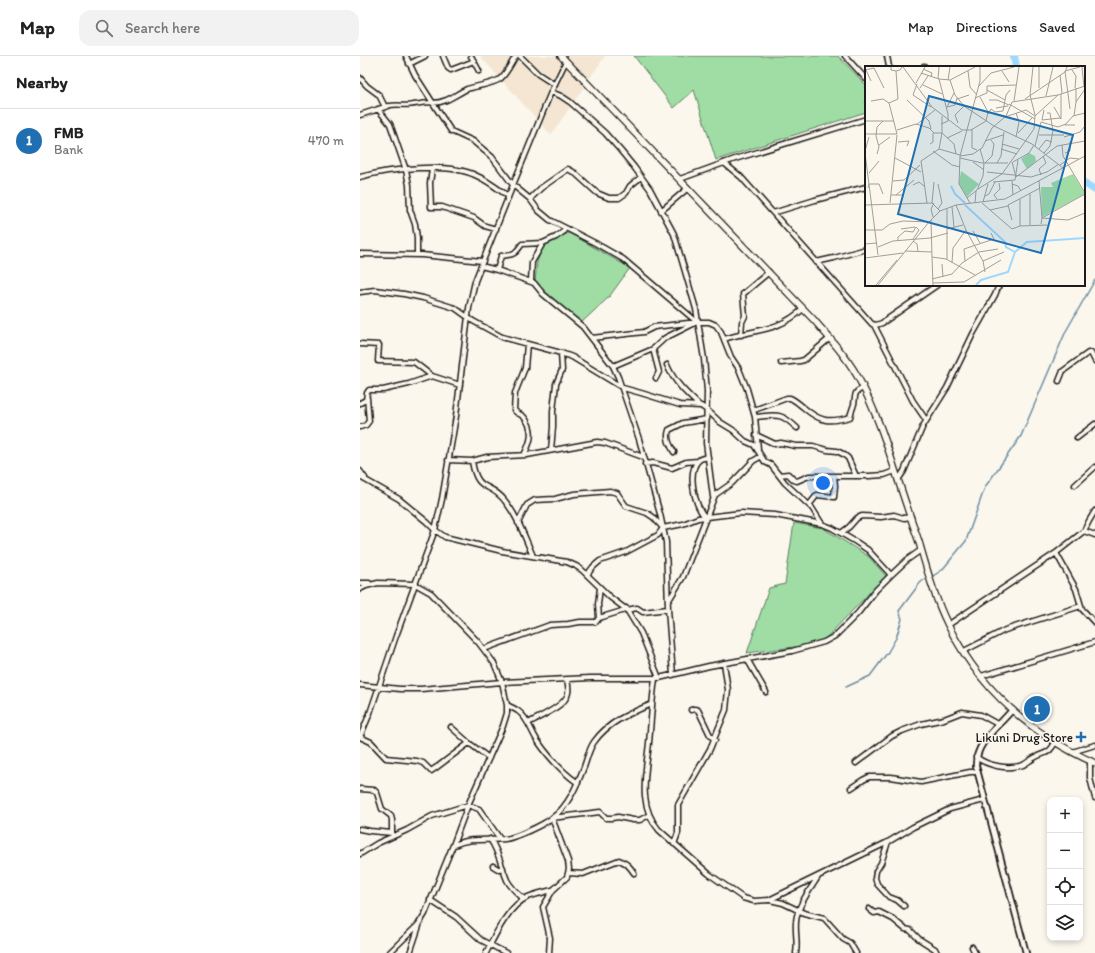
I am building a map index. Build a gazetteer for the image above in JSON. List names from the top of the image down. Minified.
{"places":{"health":["Likuni Drug Store"]},"page":{"header":"Map","search":"Search here","nav":["Map","Directions","Saved"],"heading":"Nearby","list":[{"mark":"1","name":"FMB","note":"Bank","value":"470 m"}],"pins":"1","map_buttons":["+","−"]}}
